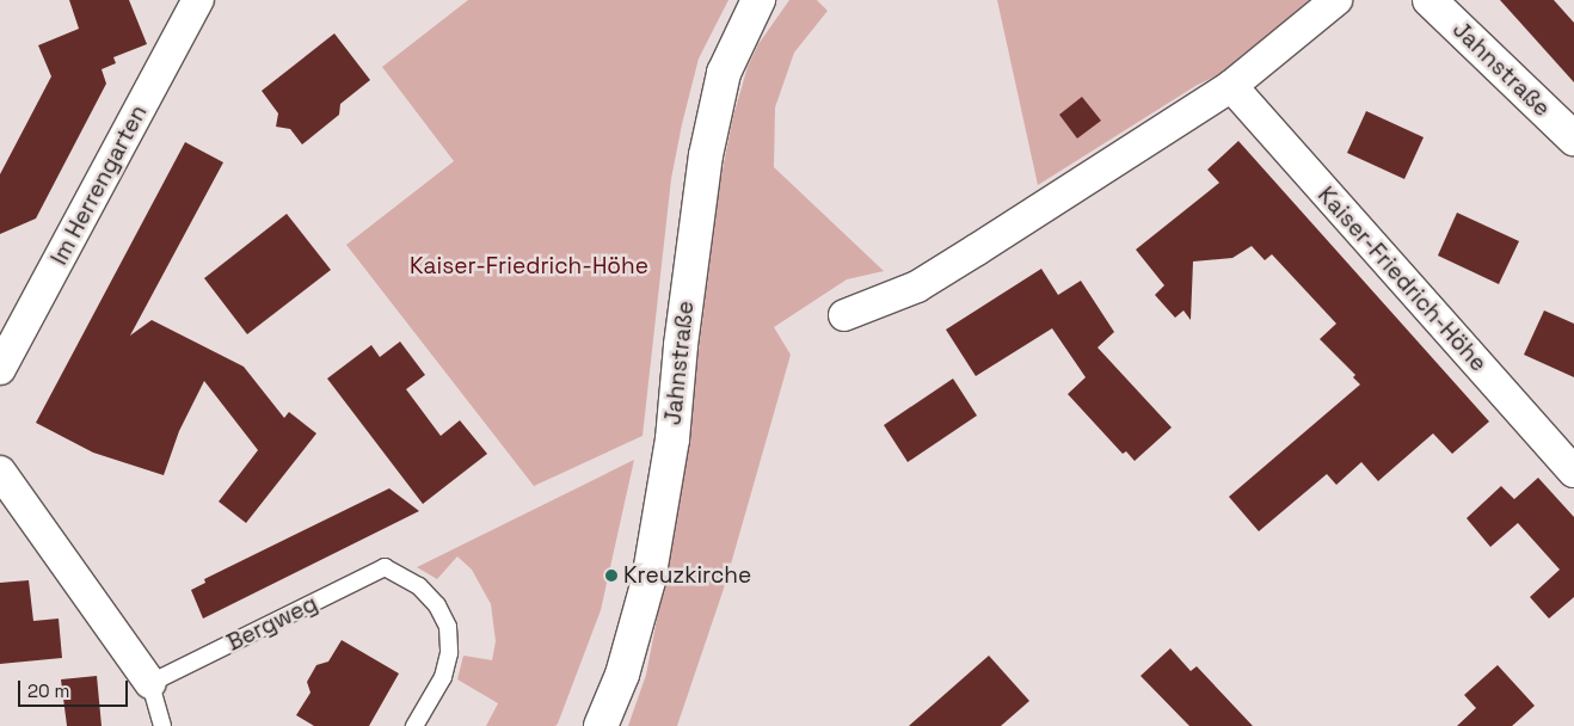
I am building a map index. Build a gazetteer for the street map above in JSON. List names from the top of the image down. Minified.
{"streets":{"street":["Jahnstraße","Im Herrengarten","Kaiser-Friedrich-Höhe"],"lane":["Bergweg"]},"parks":["Kaiser-Friedrich-Höhe"],"places":["Kreuzkirche"],"scale_bar":"20 m"}
